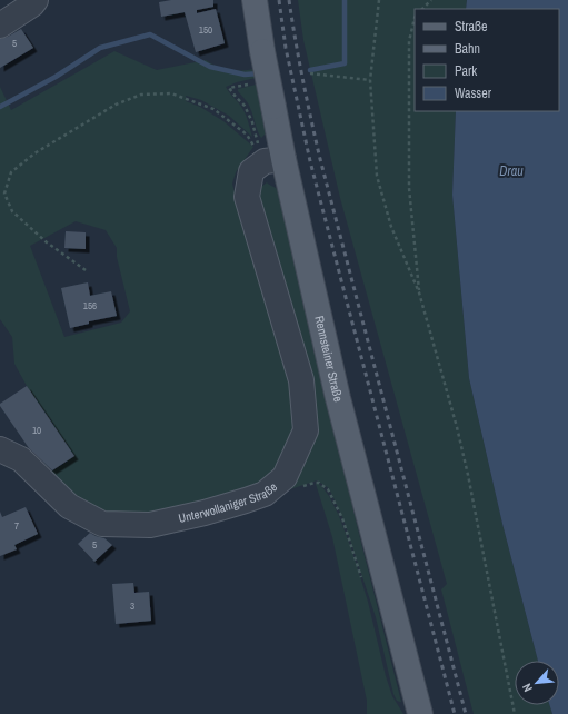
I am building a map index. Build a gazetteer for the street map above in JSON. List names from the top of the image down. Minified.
{"streets":{"main road":["Rennsteiner Straße"],"street":["Unterwollaniger Straße"]},"crossings":[["Rennsteiner Straße","Unterwollaniger Straße"]],"water":["Drau"],"house_numbers":["150","5","156","10","7","5","3"],"legend":["Straße","Bahn","Park","Wasser"],"north":"bottom left"}
